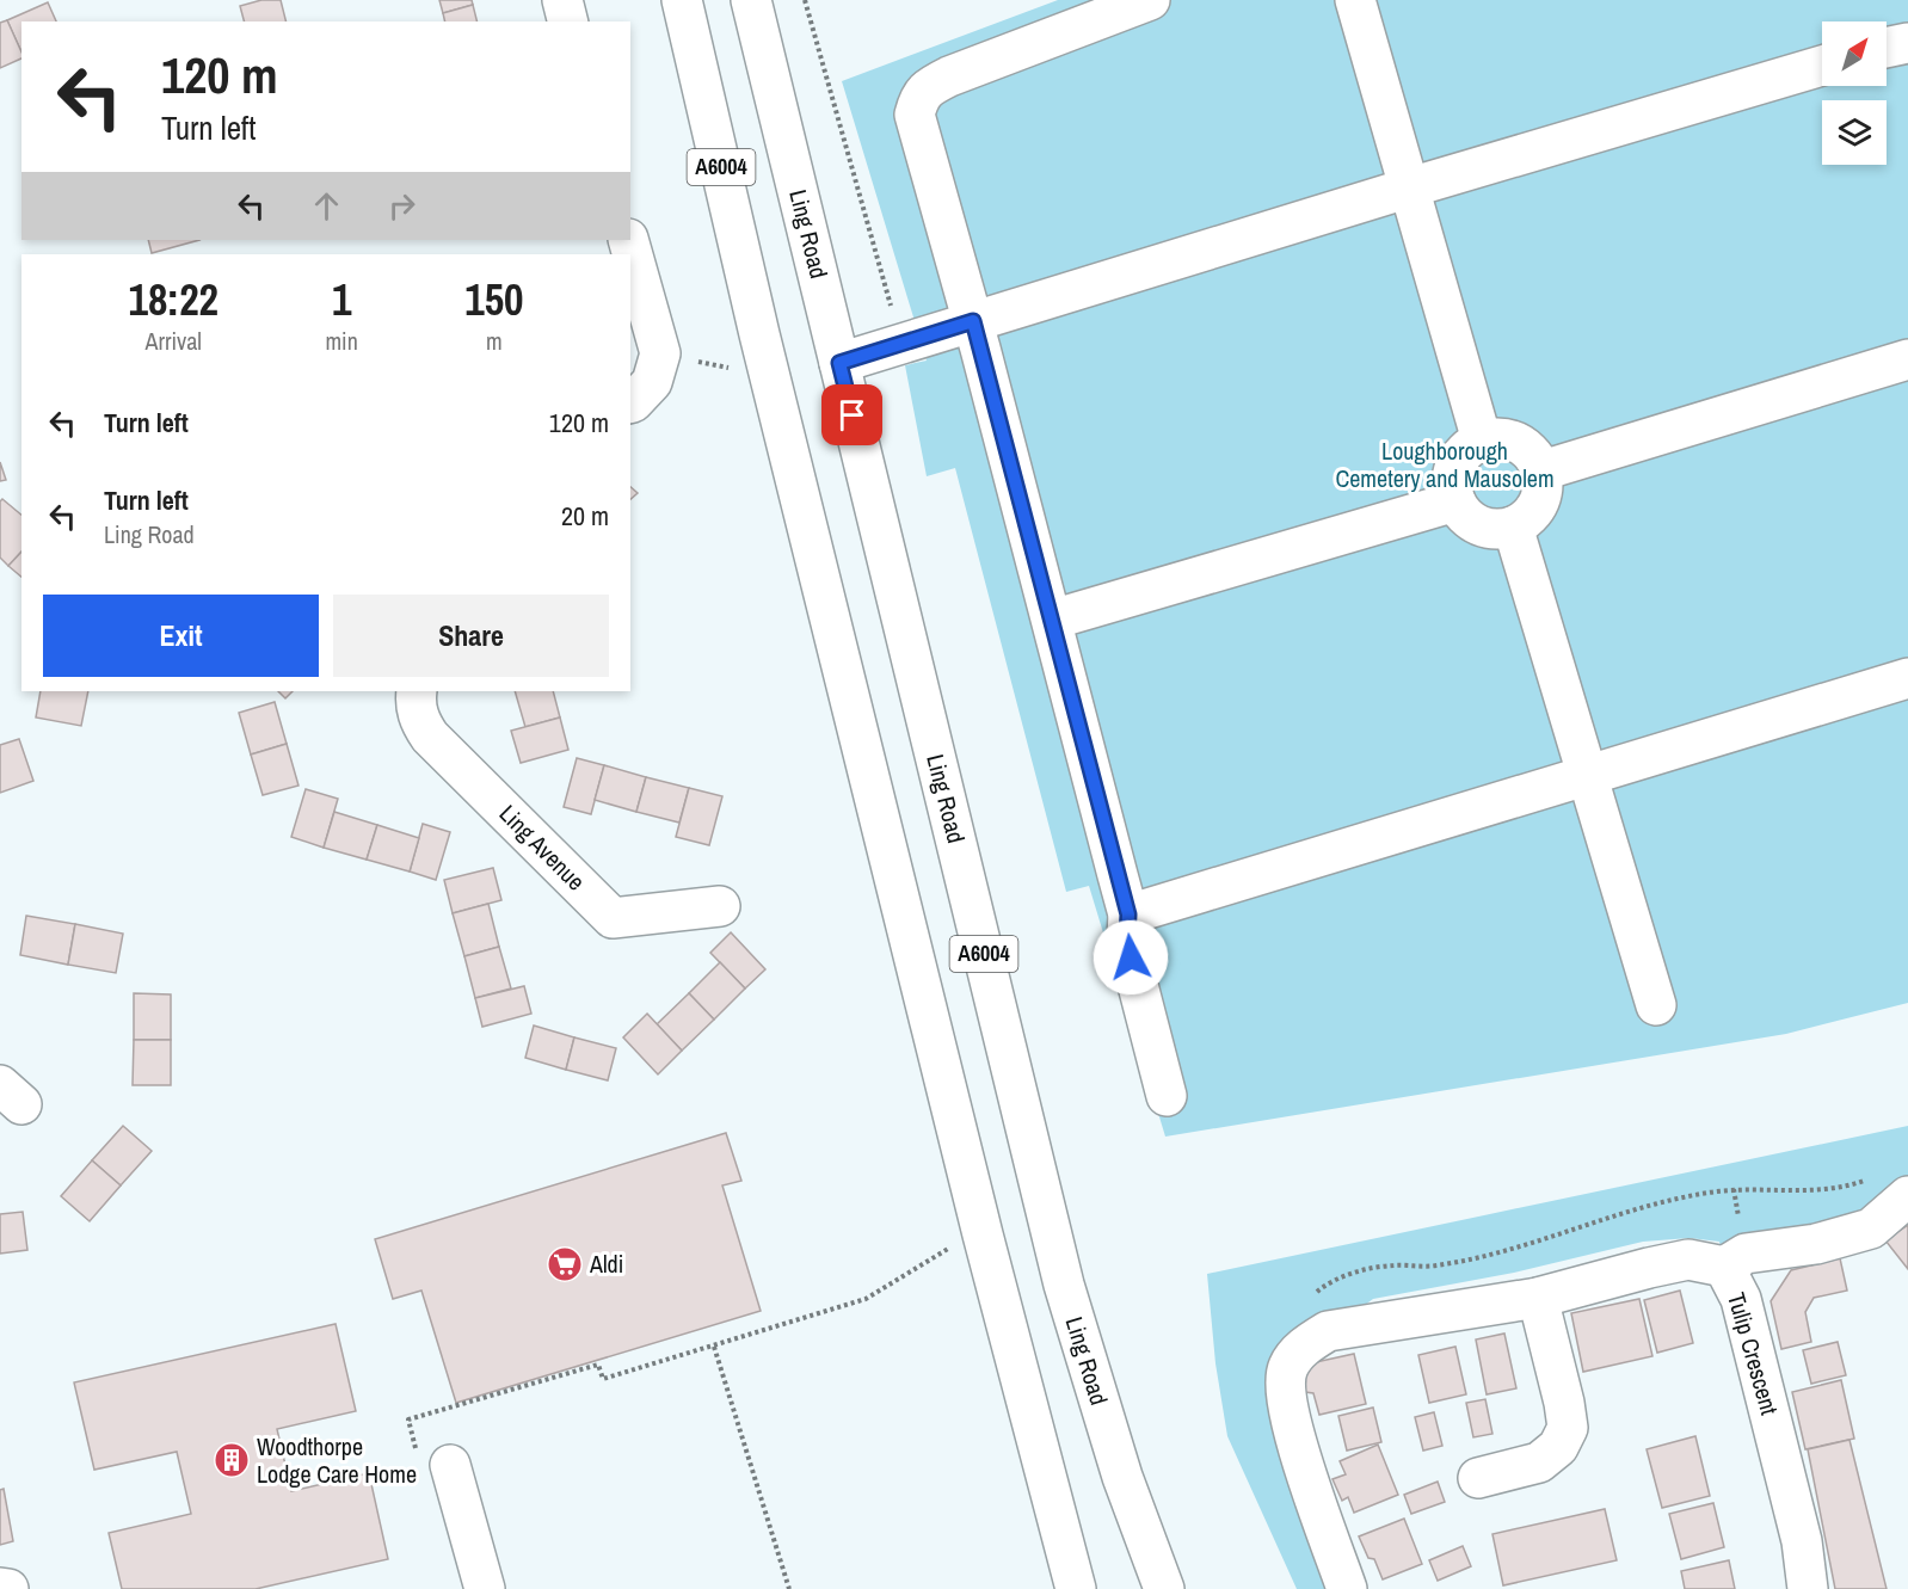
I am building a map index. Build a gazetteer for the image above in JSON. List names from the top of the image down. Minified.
{"streets":{"main road":["A6004","Ling Road","Ling Avenue","Tulip Crescent"]},"parks":["Loughborough Cemetery and Mausolem"],"places":{"supermarket":["Aldi"],"building":["Woodthorpe Lodge Care Home"]},"north":"top right","page":{"turn":["120 m","Turn left"],"eta":["18:22","Arrival","1","min","150","m"],"list":[{"name":"Turn left","value":"120 m"},{"name":"Turn left","note":"Ling Road","value":"20 m"}],"buttons":["Exit","Share"]}}
